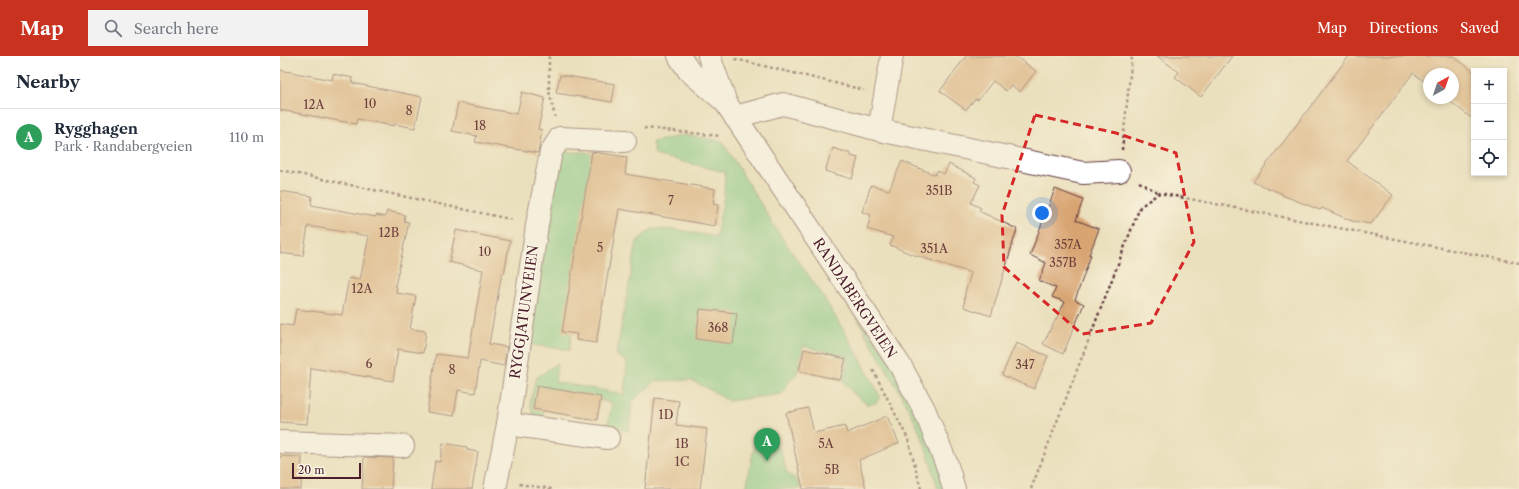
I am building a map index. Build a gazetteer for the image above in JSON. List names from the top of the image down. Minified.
{"streets":{"main road":["RANDABERGVEIEN","RYGGJATUNVEIEN"]},"house_numbers":["10","12A","8","18","351B","7","12B","357A","5","351A","10","357B","12A","368","6","347","8","1D","1B","5A","1C","5B"],"scale_bar":"20 m","north":"top right","page":{"header":"Map","search":"Search here","nav":["Map","Directions","Saved"],"heading":"Nearby","map_buttons":["+","−"],"list":[{"mark":"A","name":"Rygghagen","note":"Park · Randabergveien","value":"110 m"}],"pins":"A","scale":"20 m"}}
